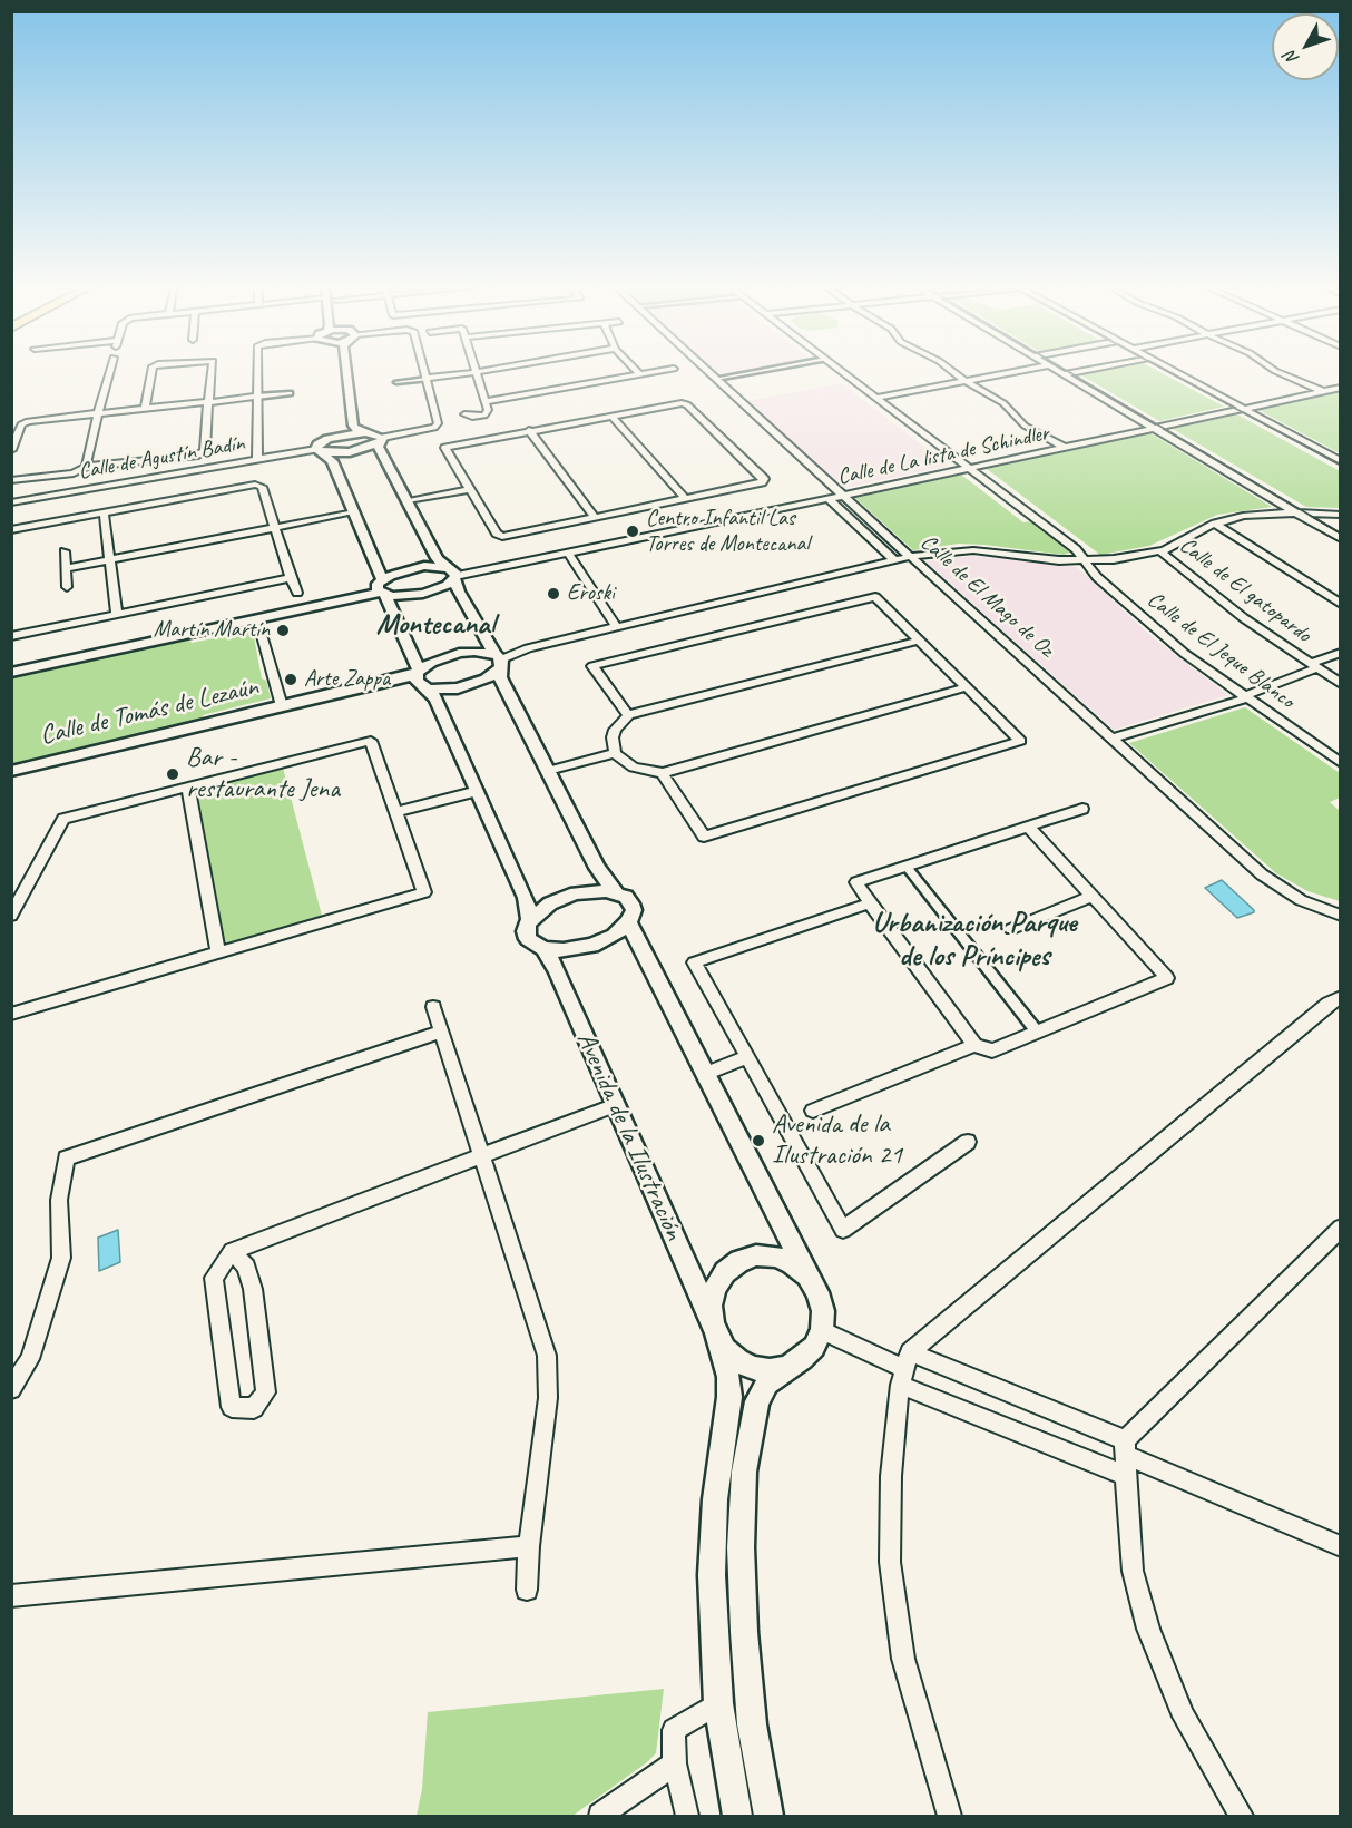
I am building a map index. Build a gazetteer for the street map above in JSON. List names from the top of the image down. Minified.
{"streets":{"street":["Calle de La lista de Schindler","Calle de Agustín Badín","Calle de El gatopardo","Calle de El Mago de Oz","Calle de El Jeque Blanco","Calle de Tomás de Lezaún","Avenida de la Ilustración"]},"crossings":[["Calle de La lista de Schindler","Calle de El Mago de Oz"],["Calle de La lista de Schindler","Calle de El Jeque Blanco"]],"districts":["Montecanal","Urbanización Parque de los Príncipes"],"places":["Centro Infantil Las Torres de Montecanal","Eroski","Martín Martín","Arte Zappa","Bar - restaurante Jena","Avenida de la Ilustración 21"],"north":"bottom left"}
